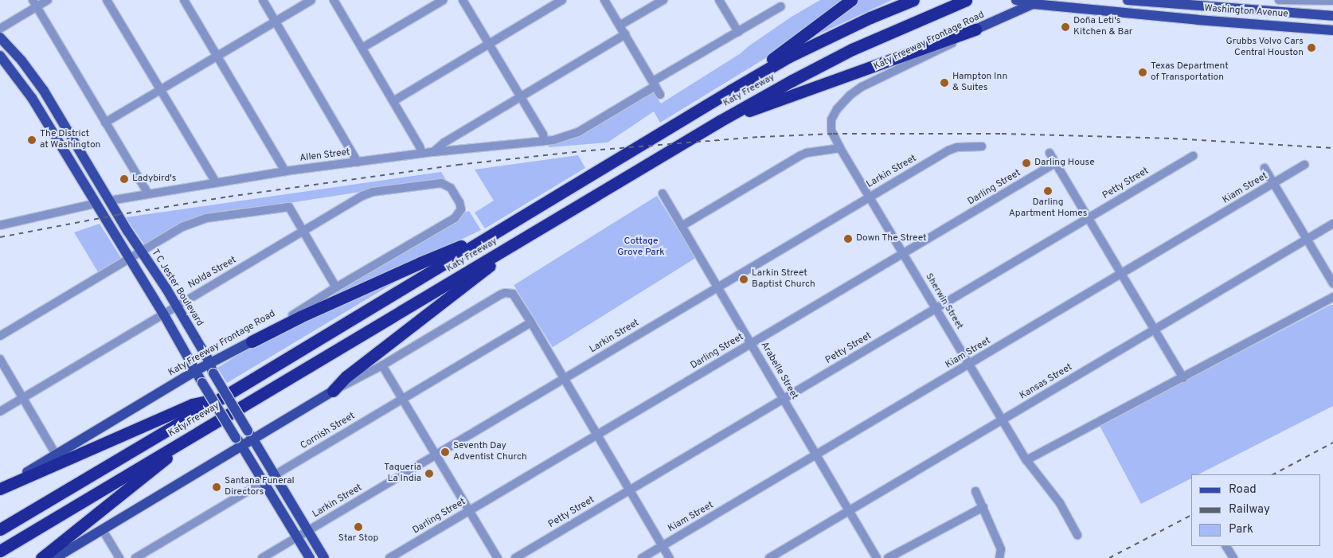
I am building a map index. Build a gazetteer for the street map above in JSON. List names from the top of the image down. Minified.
{"streets":{"highway":["Katy Freeway"],"main road":["Washington Avenue","Katy Freeway Frontage Road","T C Jester Boulevard"],"street":["Allen Street","Larkin Street","Petty Street","Darling Street","Kiam Street","Nolda Street","Sherwin Street","Arabelle Street","Kansas Street","Cornish Street"]},"crossings":[["Washington Avenue","Katy Freeway Frontage Road"],["Katy Freeway Frontage Road","Nolda Street"],["Katy Freeway Frontage Road","T C Jester Boulevard"],["Katy Freeway Frontage Road","Sherwin Street"],["Allen Street","T C Jester Boulevard"],["Larkin Street","T C Jester Boulevard"],["Larkin Street","Sherwin Street"],["Larkin Street","Arabelle Street"],["Petty Street","Sherwin Street"],["Petty Street","Arabelle Street"],["Darling Street","Sherwin Street"],["Darling Street","Arabelle Street"],["Kiam Street","Sherwin Street"],["Kiam Street","Arabelle Street"],["Nolda Street","T C Jester Boulevard"],["T C Jester Boulevard","Cornish Street"],["Sherwin Street","Kansas Street"],["Arabelle Street","Kansas Street"]],"parks":["Cottage Grove Park"],"places":["Doña Leti's Kitchen & Bar","Grubbs Volvo Cars Central Houston","Texas Department of Transportation","Hampton Inn & Suites","The District at Washington","Darling House","Ladybird's","Darling Apartment Homes","Down The Street","Larkin Street Baptist Church","Seventh Day Adventist Church","Taqueria La India","Santana Funeral Directors","Star Stop"],"legend":["Road","Railway","Park"]}
